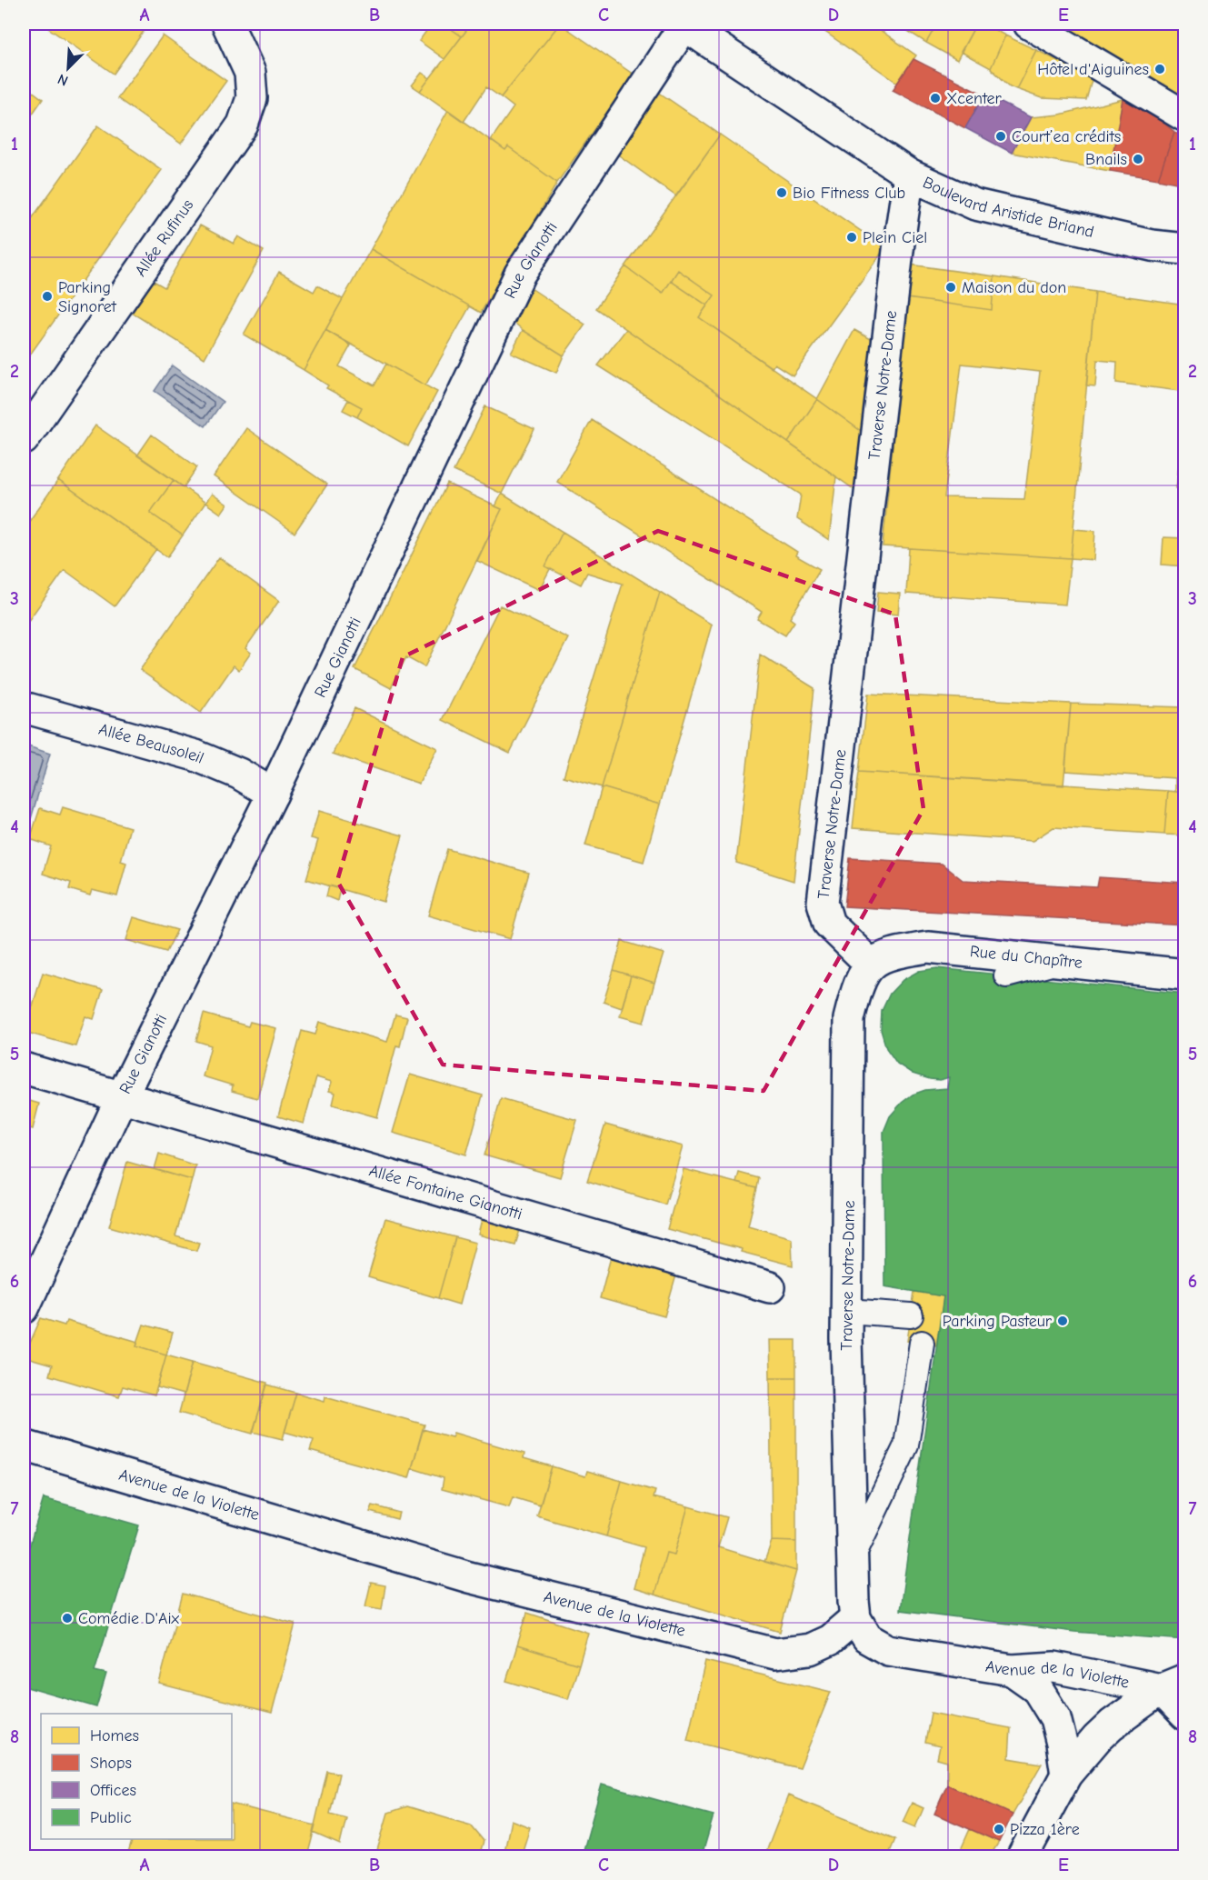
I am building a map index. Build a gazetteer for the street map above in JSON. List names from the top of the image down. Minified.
{"streets":{"street":["Boulevard Aristide Briand","Allée Rufinus","Rue Gianotti","Traverse Notre-Dame","Allée Beausoleil","Rue du Chapître","Allée Fontaine Gianotti","Avenue de la Violette"]},"crossings":[["Boulevard Aristide Briand","Rue Gianotti"],["Boulevard Aristide Briand","Traverse Notre-Dame"],["Rue Gianotti","Allée Beausoleil"],["Rue Gianotti","Allée Fontaine Gianotti"],["Traverse Notre-Dame","Rue du Chapître"],["Traverse Notre-Dame","Avenue de la Violette"]],"places":["Hôtel d'Aiguines","Xcenter","Court’ea crédits","Bnails","Bio Fitness Club","Plein Ciel","Maison du don","Parking Signoret","Parking Pasteur","Comédie D'Aix","Pizza 1ère"],"legend":["Homes","Shops","Offices","Public"],"north":"bottom left","grid":{"columns":["A","B","C","D","E"],"rows":["1","2","3","4","5","6","7","8"]}}
